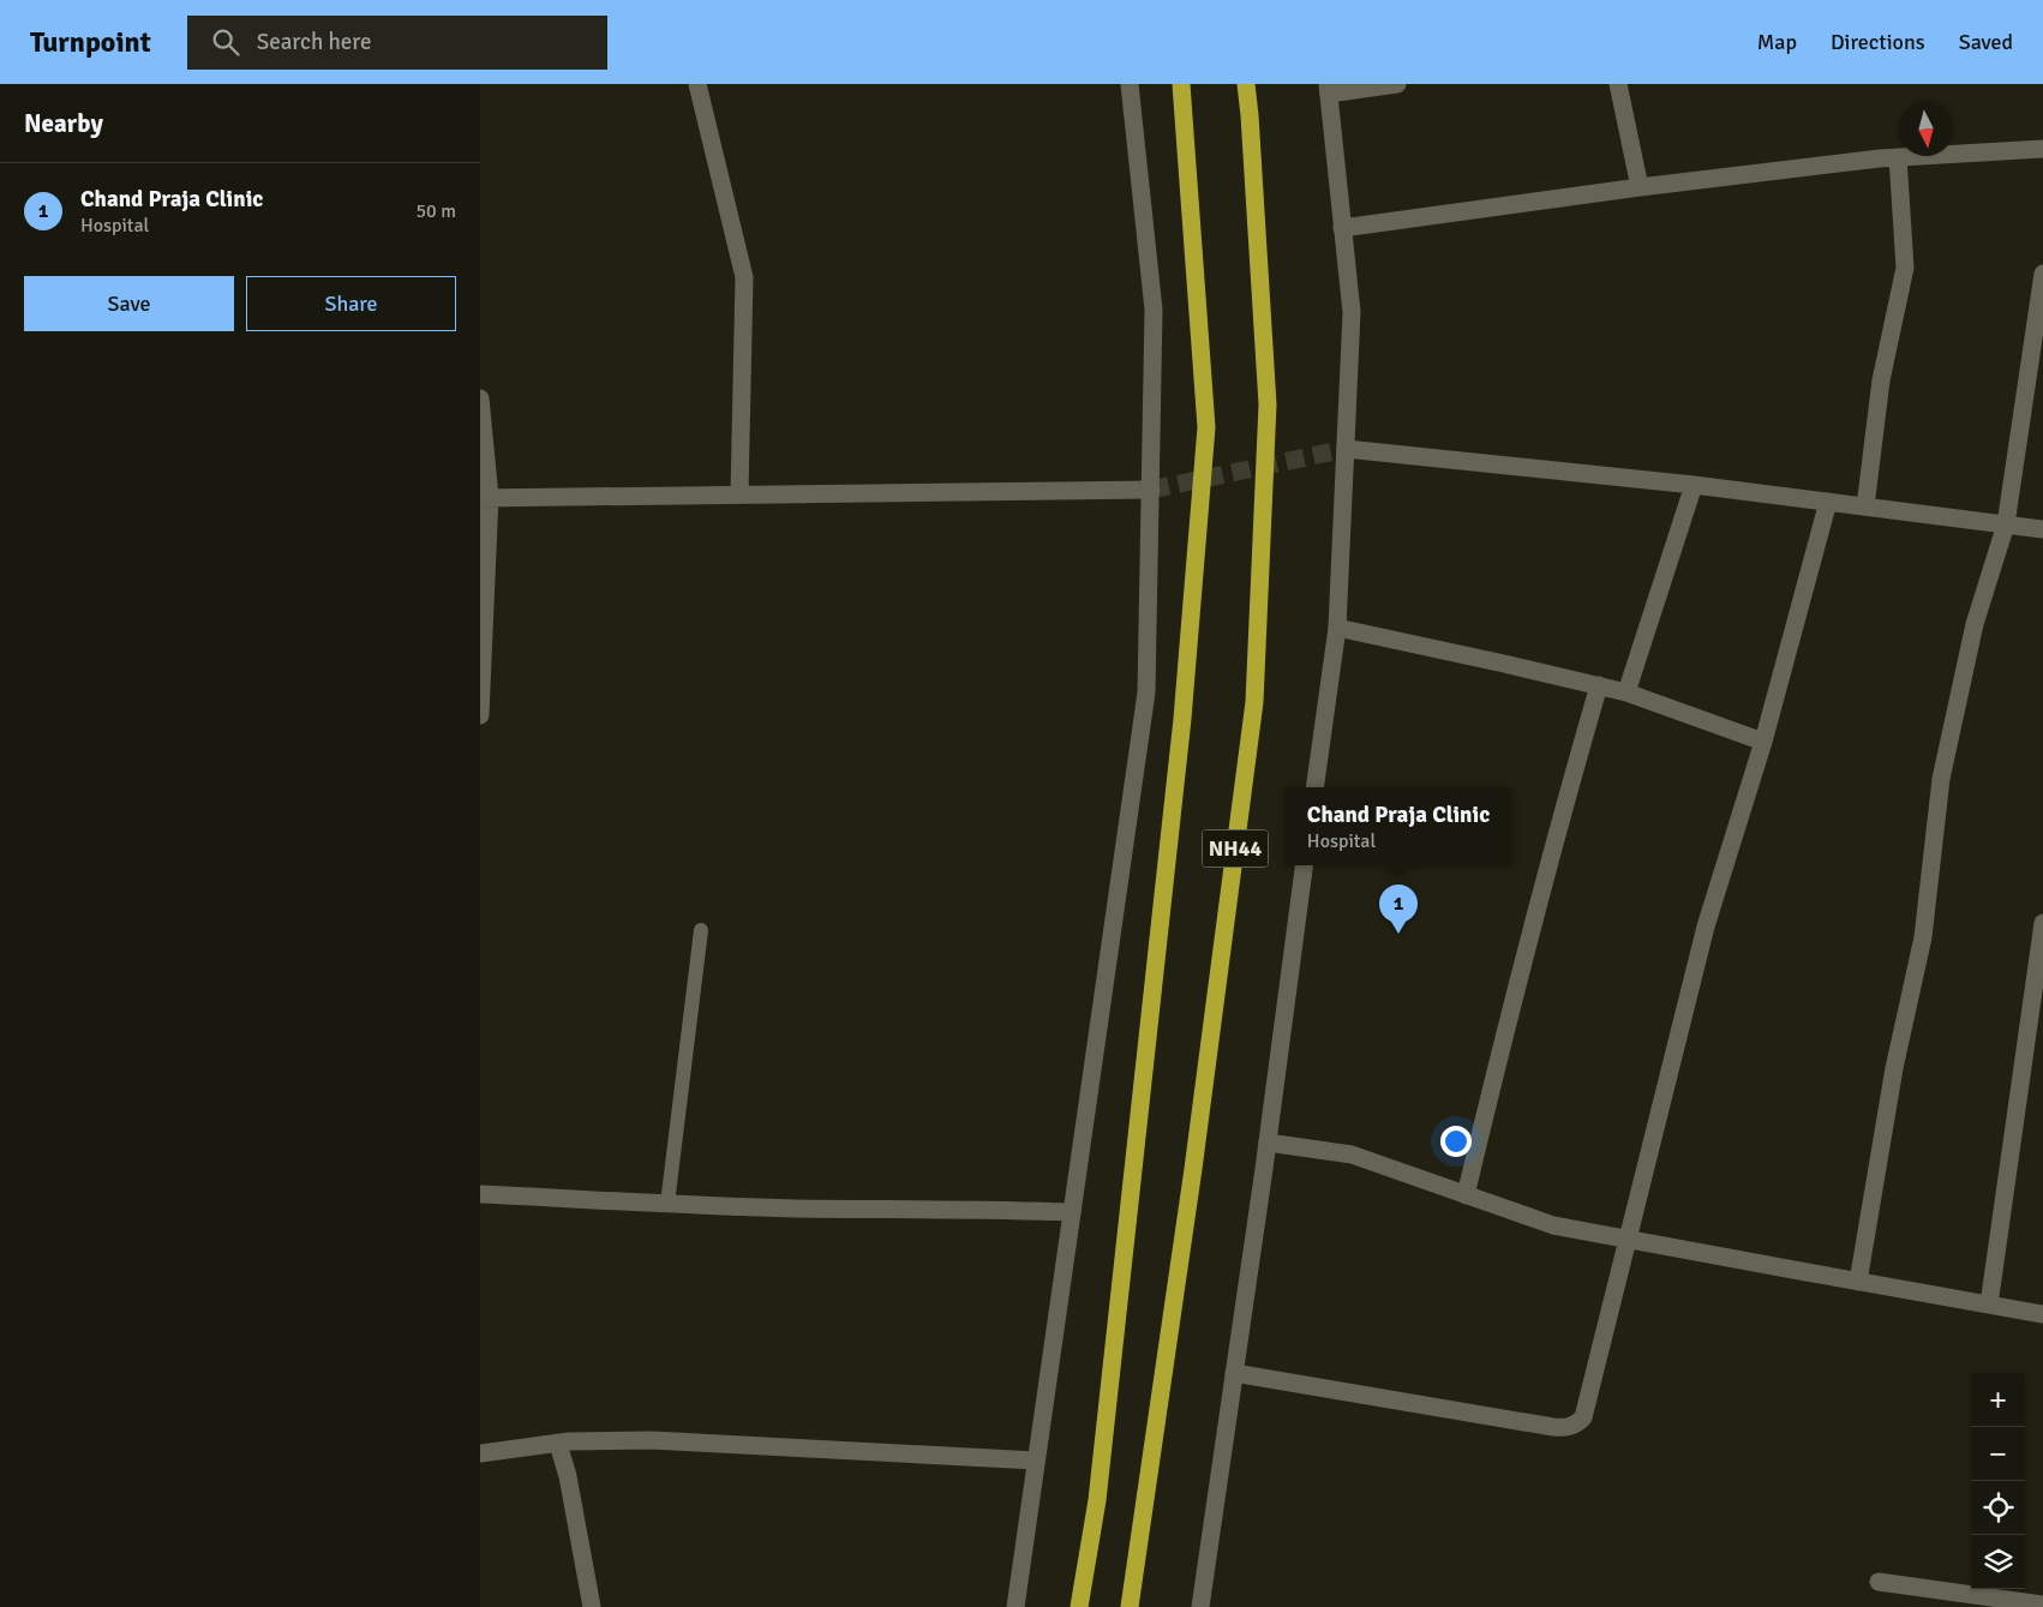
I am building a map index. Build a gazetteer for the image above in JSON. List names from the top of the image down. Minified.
{"streets":{"highway":["NH44"]},"north":"bottom","page":{"header":"Turnpoint","search":"Search here","nav":["Map","Directions","Saved"],"heading":"Nearby","list":[{"mark":"1","name":"Chand Praja Clinic","note":"Hospital","value":"50 m"}],"buttons":["Save","Share"],"popup":["Chand Praja Clinic","Hospital"],"pins":"1","map_buttons":["+","−"]}}
